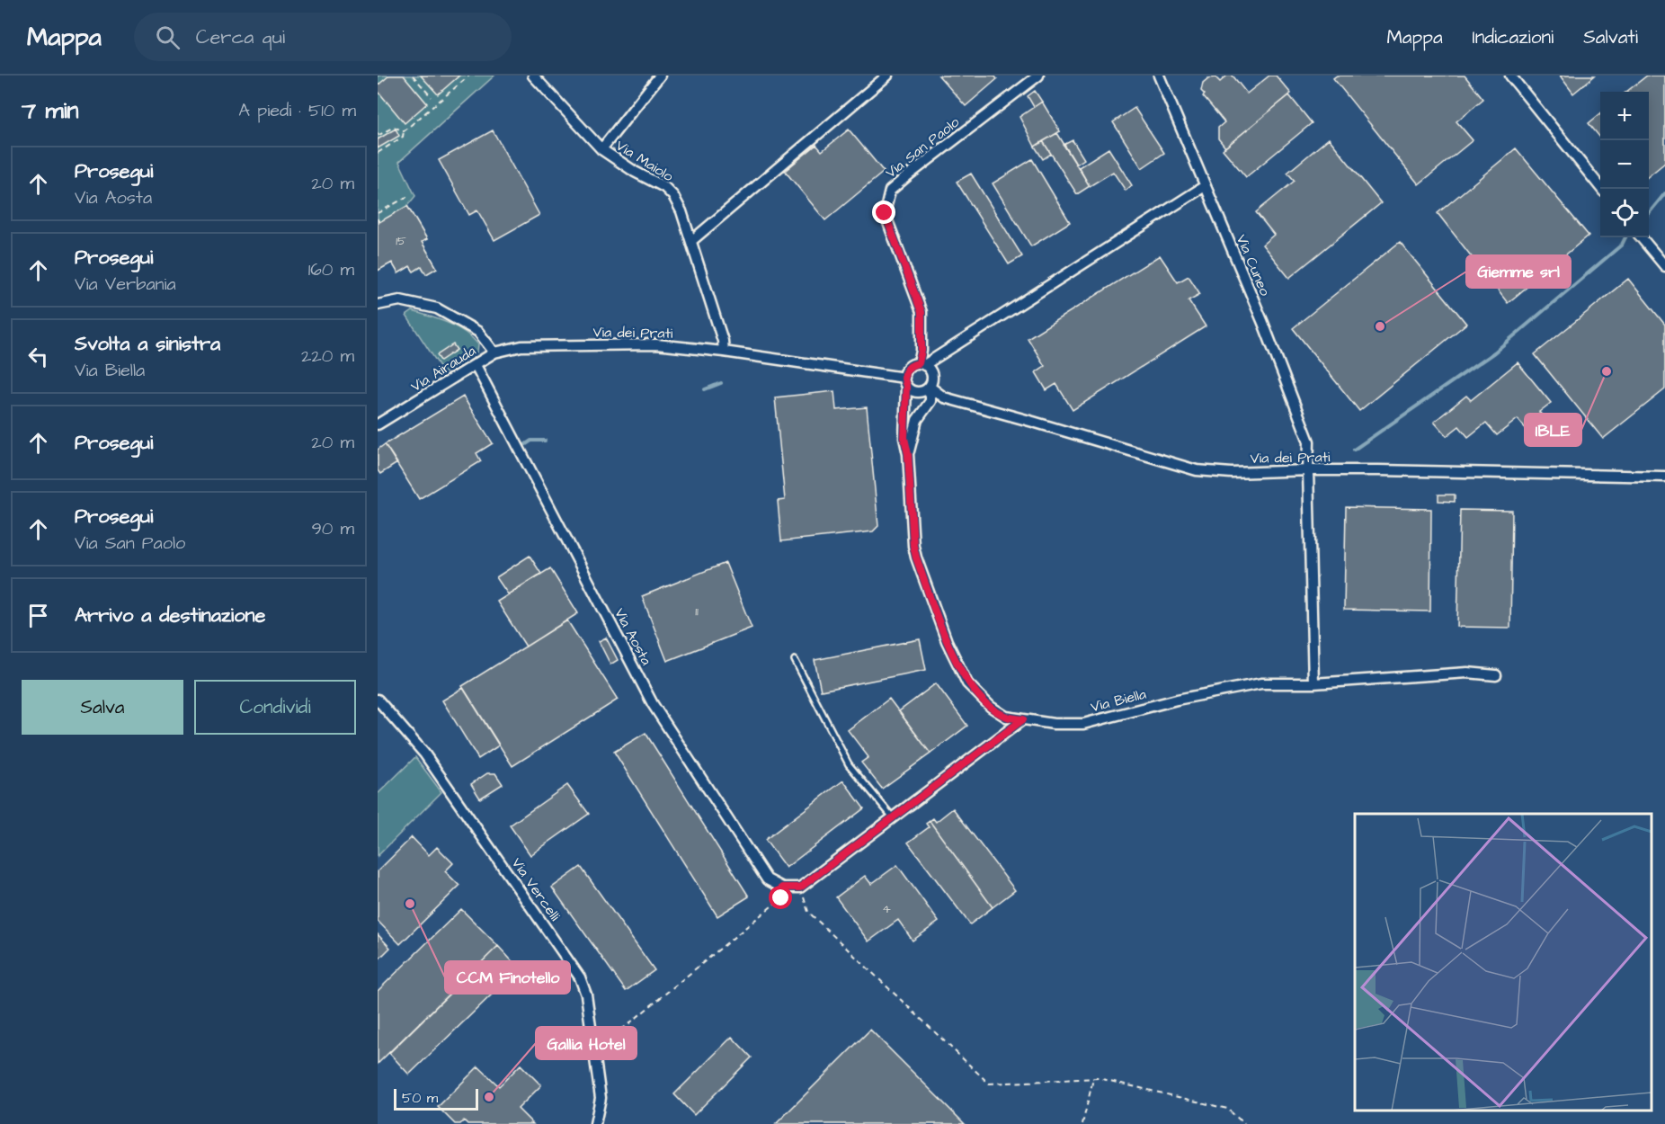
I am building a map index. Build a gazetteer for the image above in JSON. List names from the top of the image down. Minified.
{"streets":{"street":["Via San Paolo","Via Maiolo","Via Cuneo","Via dei Prati","Via Airauda","Via Aosta","Via Biella","Via Vercelli"]},"crossings":[["Via San Paolo","Via dei Prati"],["Via San Paolo","Via Biella"],["Via Maiolo","Via dei Prati"],["Via Cuneo","Via dei Prati"],["Via dei Prati","Via Airauda"],["Via dei Prati","Via Biella"],["Via Airauda","Via Aosta"]],"places":["Giemme srl","IBLE","CCM Finotello","Gallia Hotel"],"house_numbers":["15","11","4"],"scale_bar":"50 m","page":{"header":"Mappa","search":"Cerca qui","nav":["Mappa","Indicazioni","Salvati"],"heading":["7 min","A piedi · 510 m"],"map_buttons":["+","−"],"list":[["Prosegui","Via Aosta","20 m"],["Prosegui","Via Verbania","160 m"],["Svolta a sinistra","Via Biella","220 m"],["Prosegui","20 m"],["Prosegui","Via San Paolo","90 m"],"Arrivo a destinazione"],"buttons":["Salva","Condividi"],"scale":"50 m"}}
